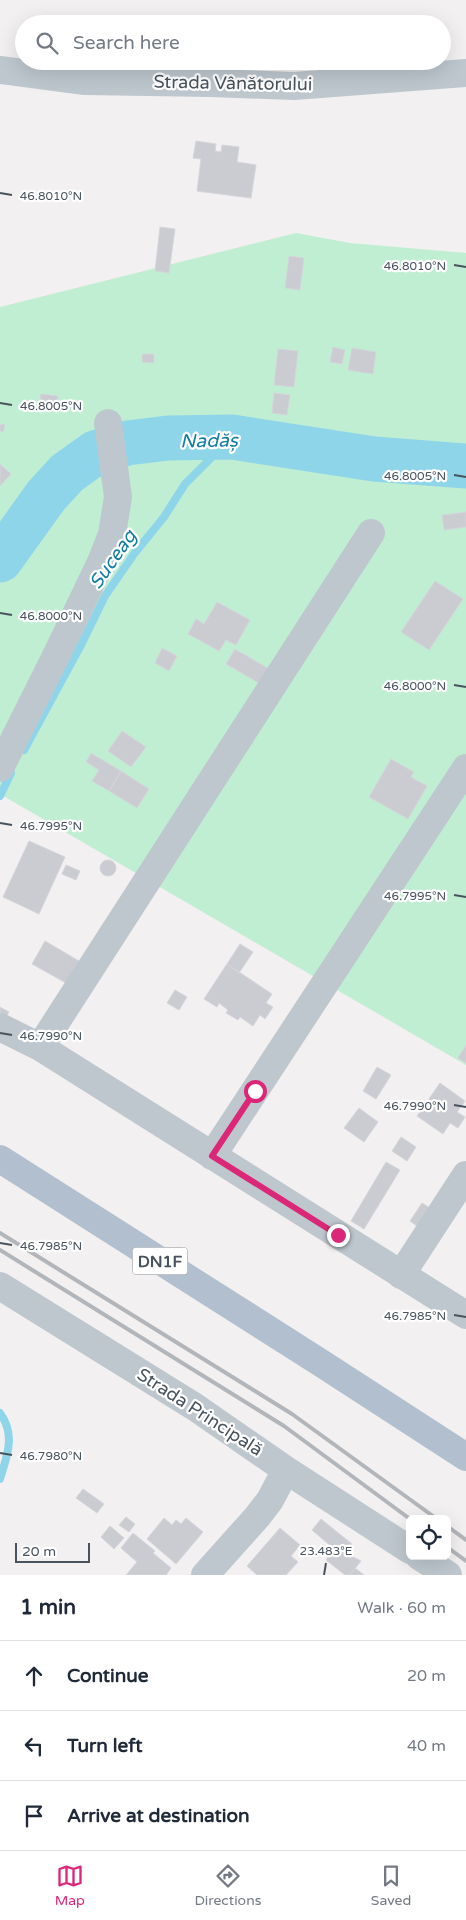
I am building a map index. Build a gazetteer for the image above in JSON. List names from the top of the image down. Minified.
{"streets":{"main road":["DN1F"],"street":["Strada Vânătorului","Strada Principală"]},"water":["Nadăș","Suceag"],"scale_bar":"20 m","page":{"search":"Search here","scale":"20 m","heading":["1 min","Walk · 60 m"],"list":[["Continue","20 m"],["Turn left","40 m"],"Arrive at destination"],"nav":["Map","Directions","Saved"]},"coordinates":["46.8010°N","46.8005°N","46.8000°N","46.7995°N","46.7990°N","46.7985°N","46.7980°N","23.483°E"]}
